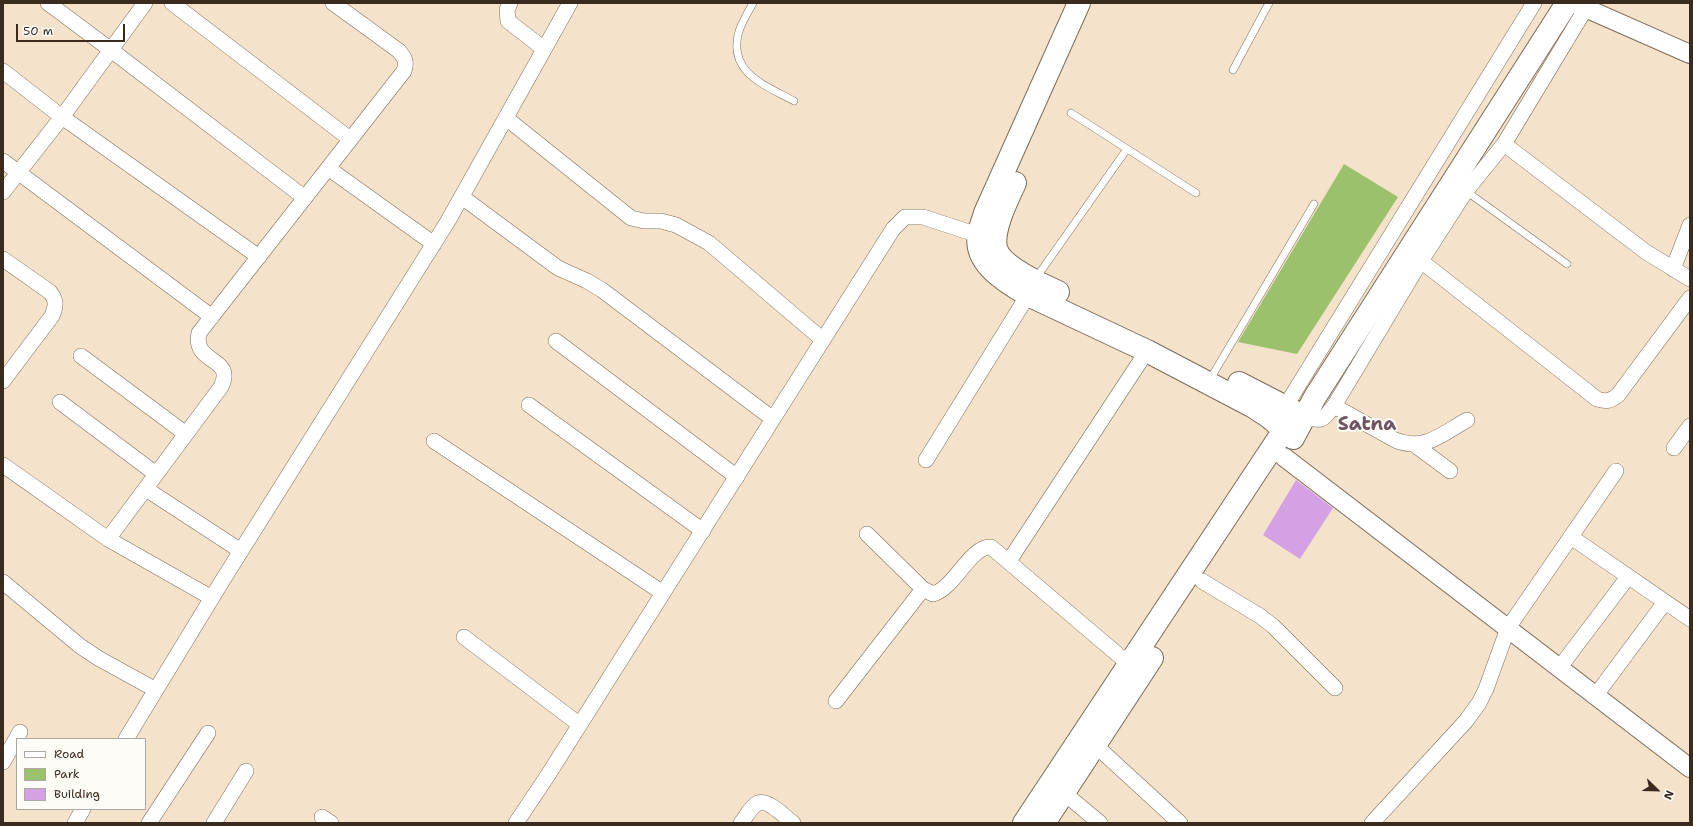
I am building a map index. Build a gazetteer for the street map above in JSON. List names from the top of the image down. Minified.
{"districts":["Satna"],"legend":["Road","Park","Building"],"scale_bar":"50 m","north":"bottom right"}
